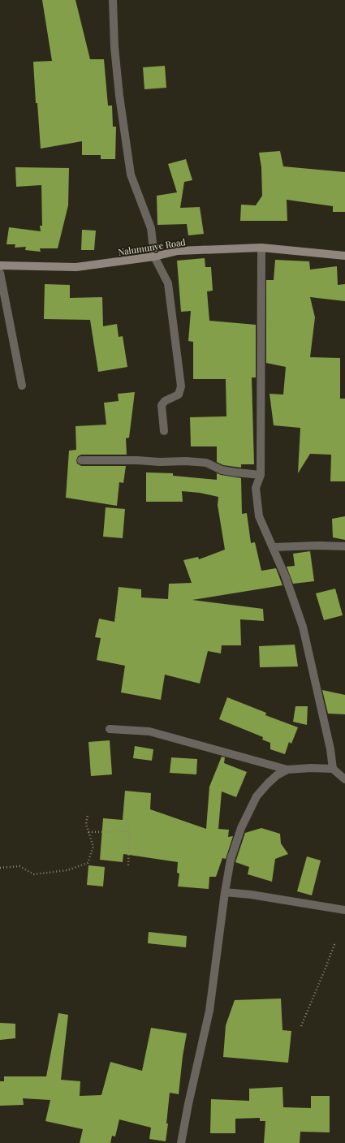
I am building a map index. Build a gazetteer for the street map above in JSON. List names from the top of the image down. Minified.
{"streets":{"street":["Nalumunye Road"]}}
